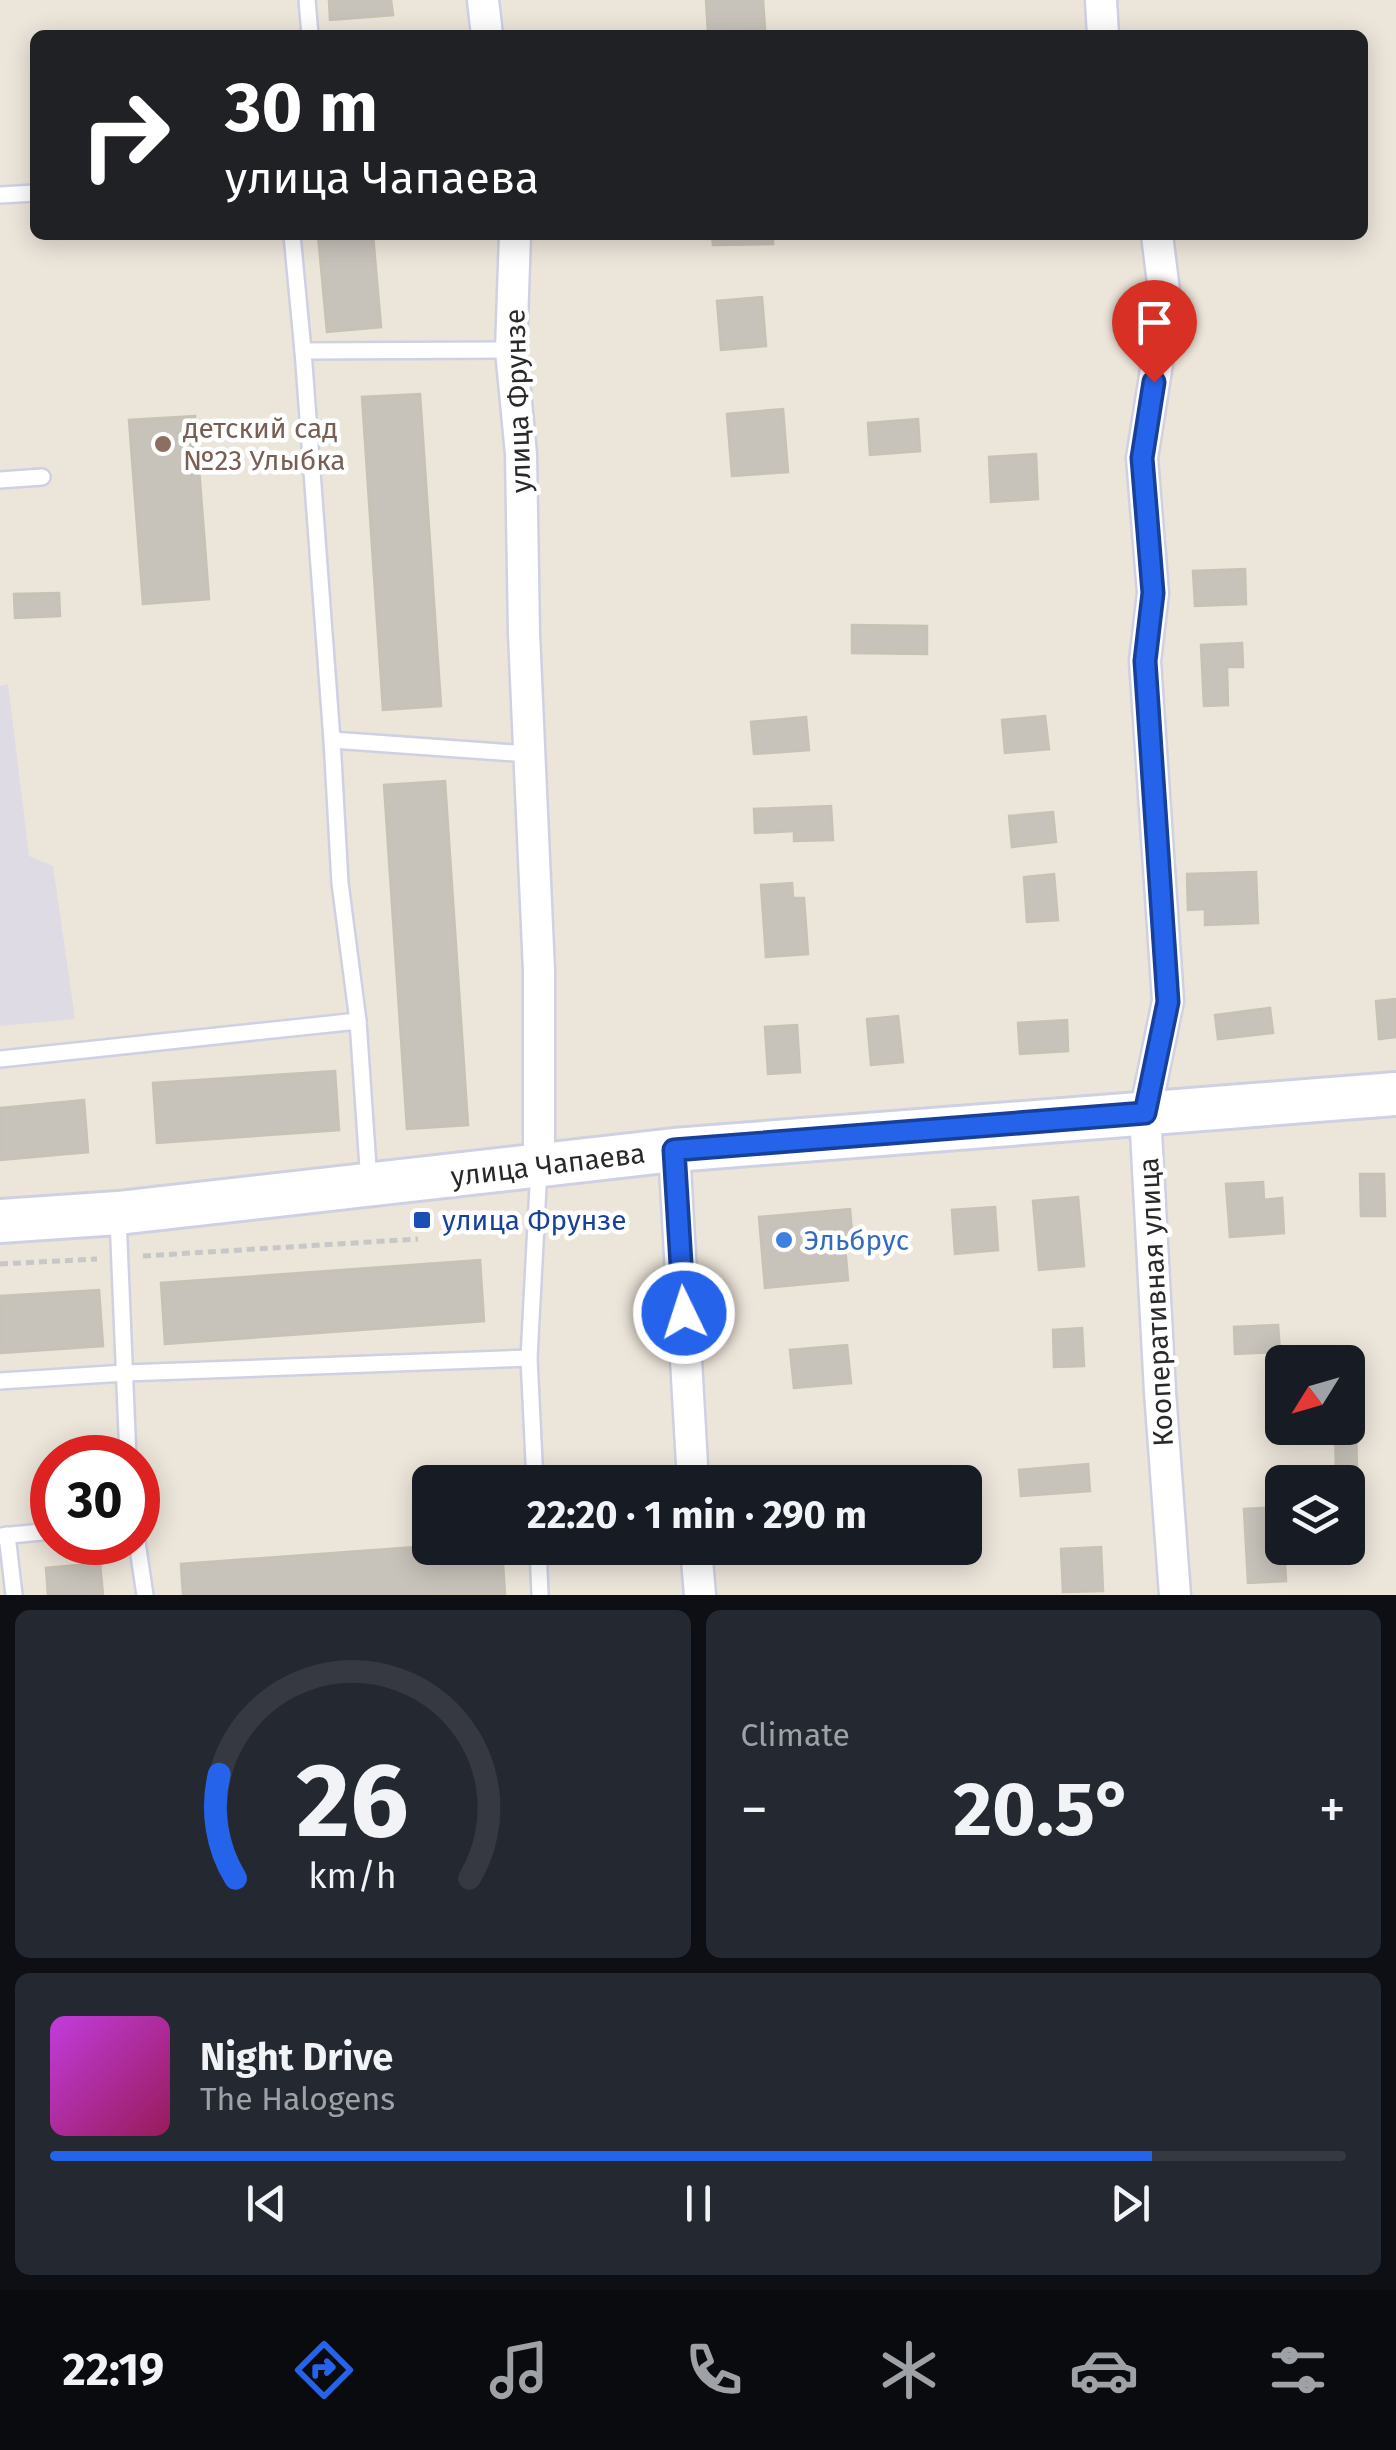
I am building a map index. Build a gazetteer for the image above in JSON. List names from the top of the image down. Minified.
{"streets":{"street":["улица Фрунзе","улица Чапаева","Кооперативная улица"]},"crossings":[["улица Фрунзе","улица Чапаева"],["улица Чапаева","Кооперативная улица"]],"places":{"other":["детский сад №23 Улыбка","Эльбрус"],"transit":["улица Фрунзе"]},"north":"bottom left","page":{"turn":["30 m","улица Чапаева"],"limit":"30","trip":"22:20 · 1 min · 290 m","tile":"Climate","heat":["−","20.5°","+"],"song":["Night Drive","The Halogens"],"tabs":"22:19","gauge":["26","km/h"]}}
